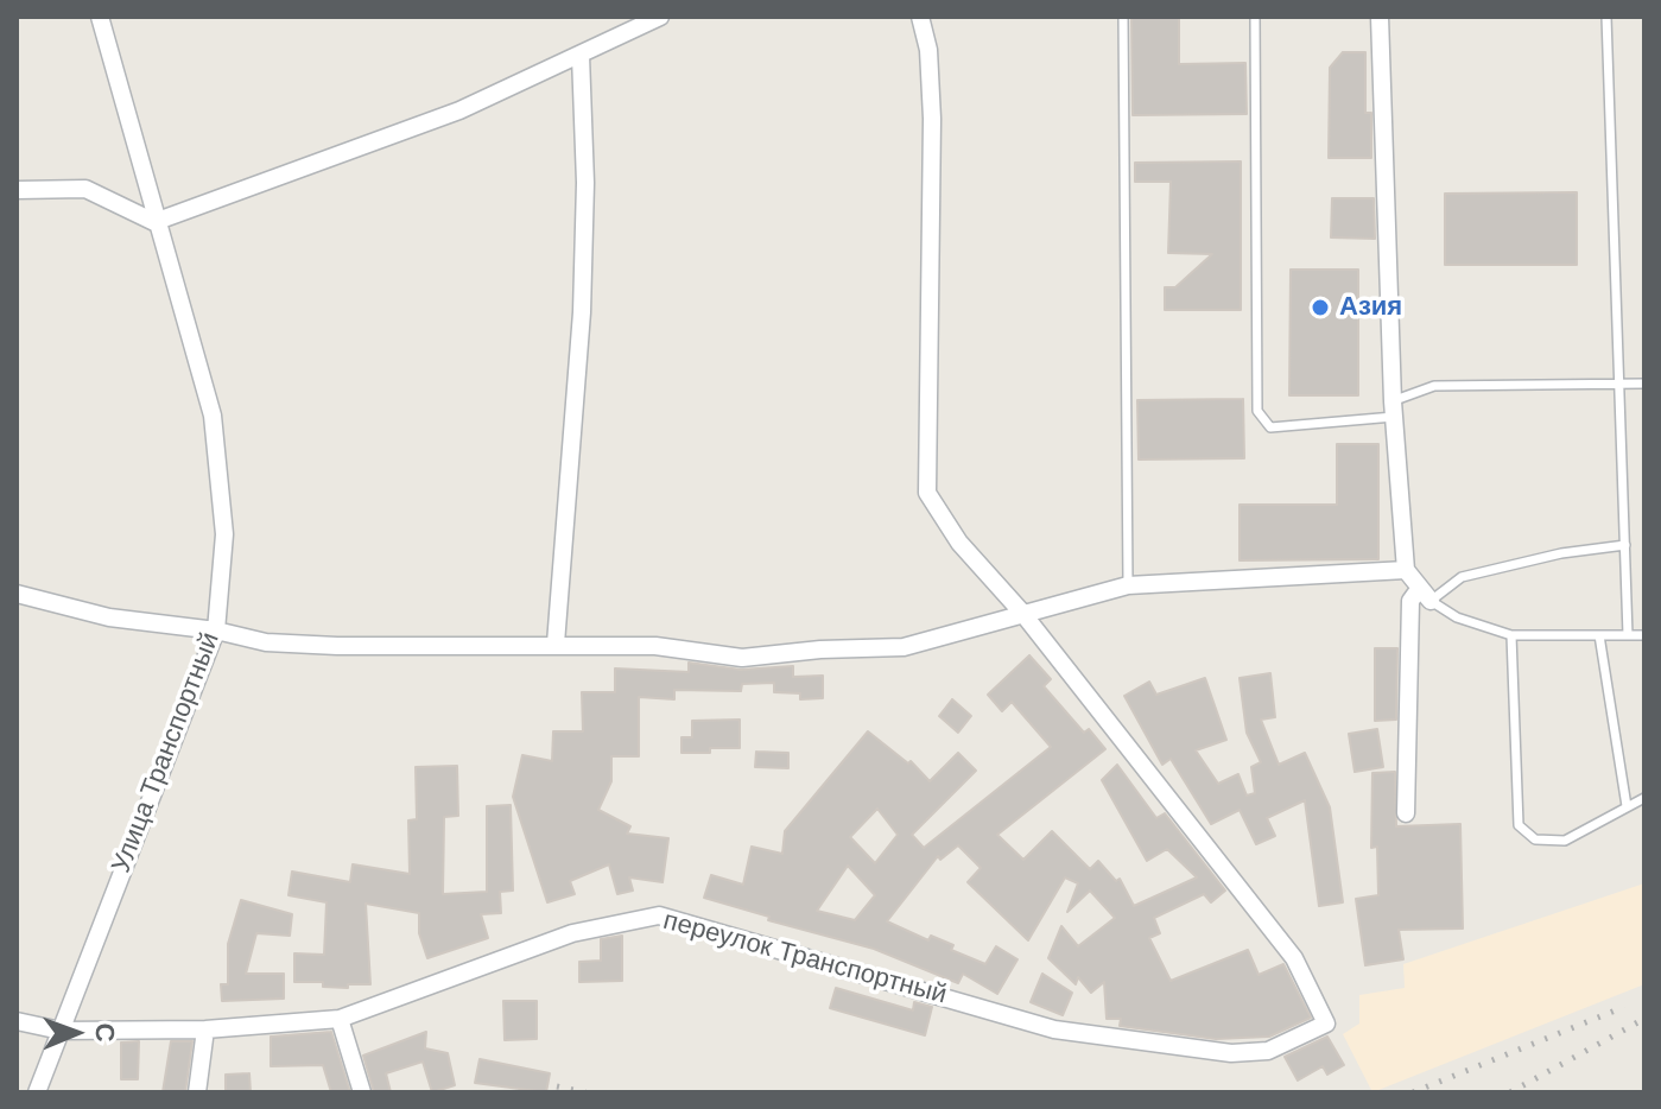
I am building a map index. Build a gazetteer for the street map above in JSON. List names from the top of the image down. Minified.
{"streets":{"street":["Улица Транспортный","переулок Транспортный"]},"crossings":[["Улица Транспортный","переулок Транспортный"]],"places":["Азия"],"north":"right"}
